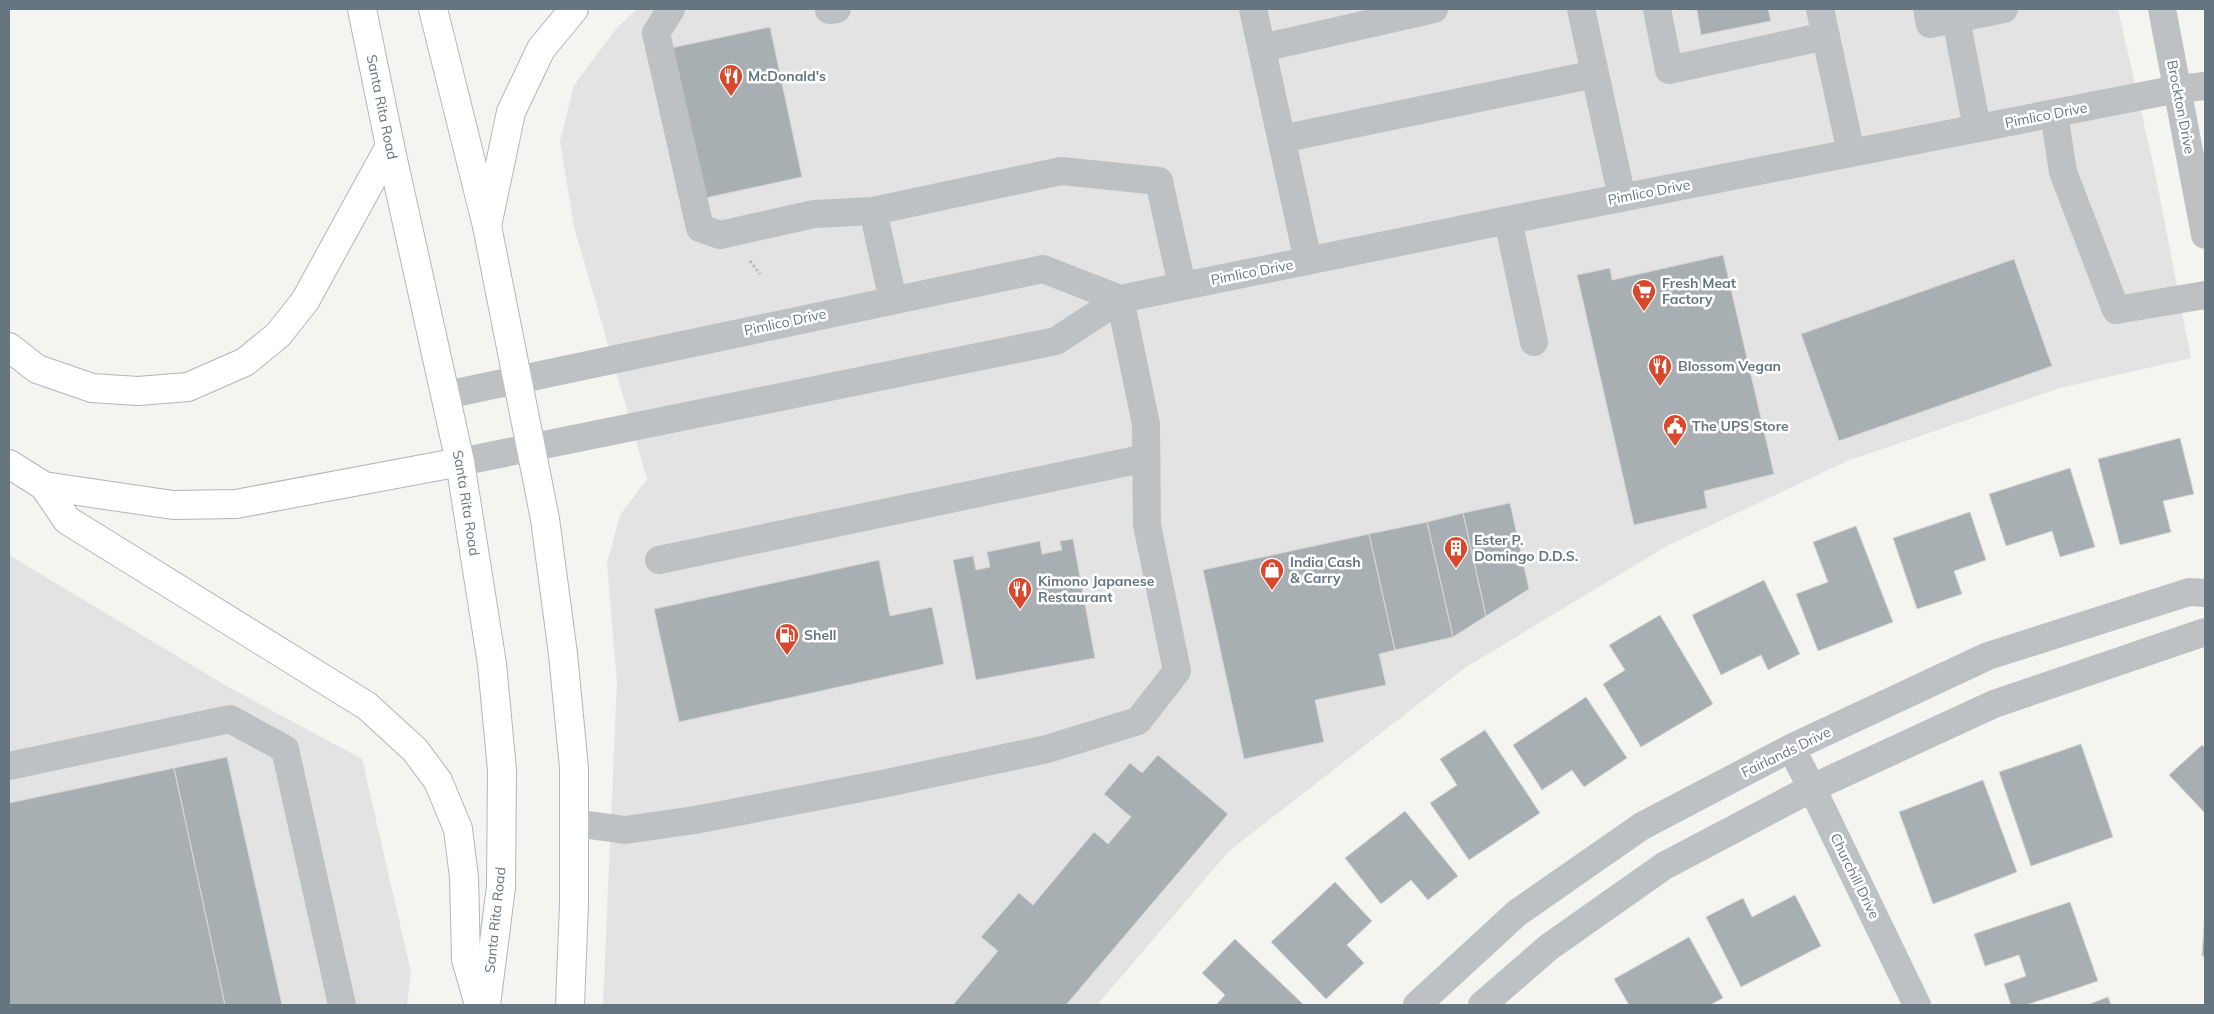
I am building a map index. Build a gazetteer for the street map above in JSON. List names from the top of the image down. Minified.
{"streets":{"main road":["Santa Rita Road"],"street":["Brockton Drive","Pimlico Drive","Fairlands Drive","Churchill Drive"]},"crossings":[["Santa Rita Road","Pimlico Drive"],["Brockton Drive","Pimlico Drive"],["Fairlands Drive","Churchill Drive"]],"places":{"restaurant":["McDonald's","Blossom Vegan","Kimono Japanese Restaurant"],"supermarket":["Fresh Meat Factory"],"public building":["The UPS Store"],"building":["Ester P. Domingo D.D.S."],"shop":["India Cash & Carry"],"fuel station":["Shell"]}}
